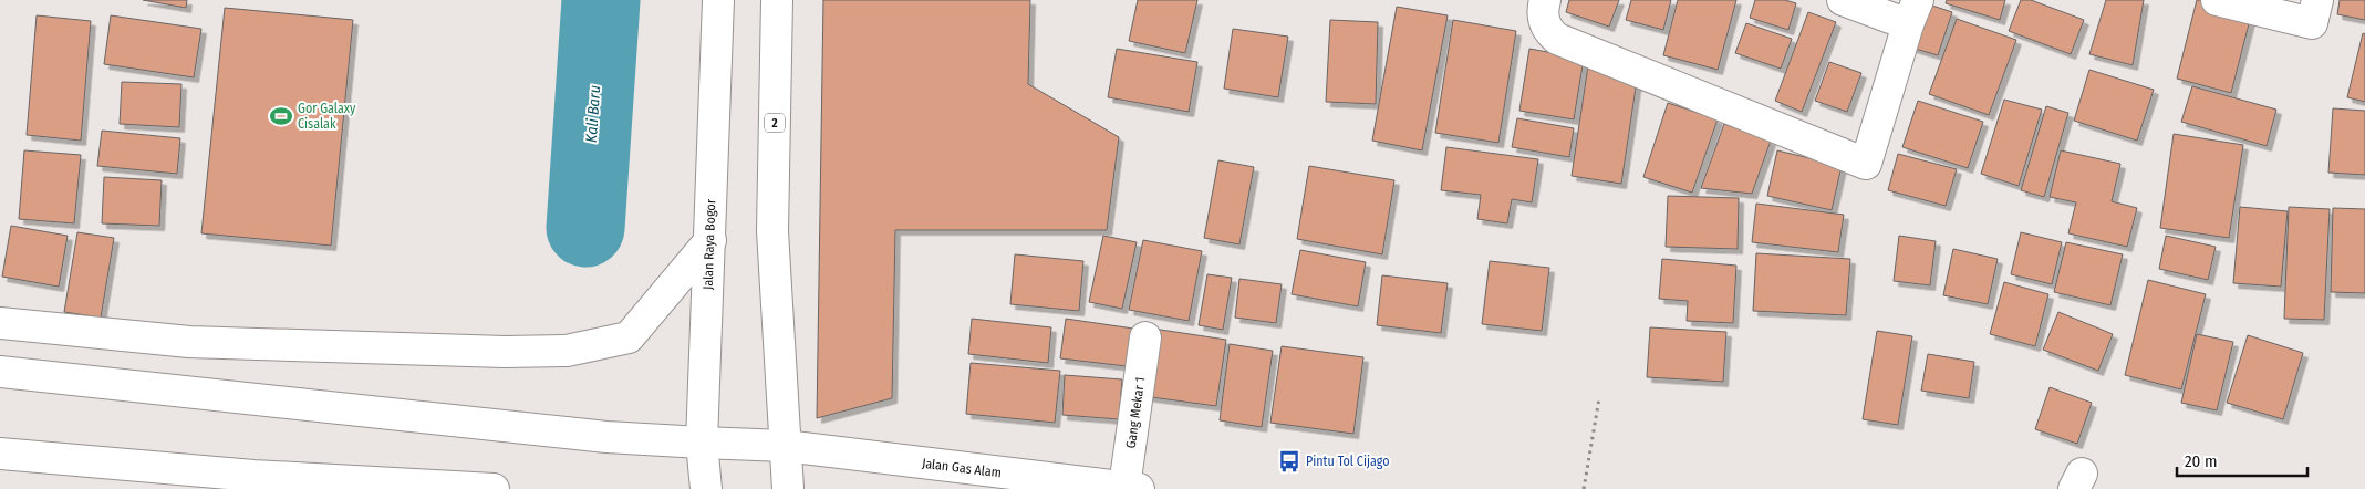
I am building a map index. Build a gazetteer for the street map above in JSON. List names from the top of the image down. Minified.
{"streets":{"main road":["2","Jalan Raya Bogor","Gang Mekar 1","Jalan Gas Alam"]},"crossings":[["2","Jalan Gas Alam"],["Jalan Raya Bogor","Jalan Gas Alam"],["Gang Mekar 1","Jalan Gas Alam"]],"water":["Kali Baru"],"places":{"sports":["Gor Galaxy Cisalak"],"bus stop":["Pintu Tol Cijago"]},"scale_bar":"20 m"}
